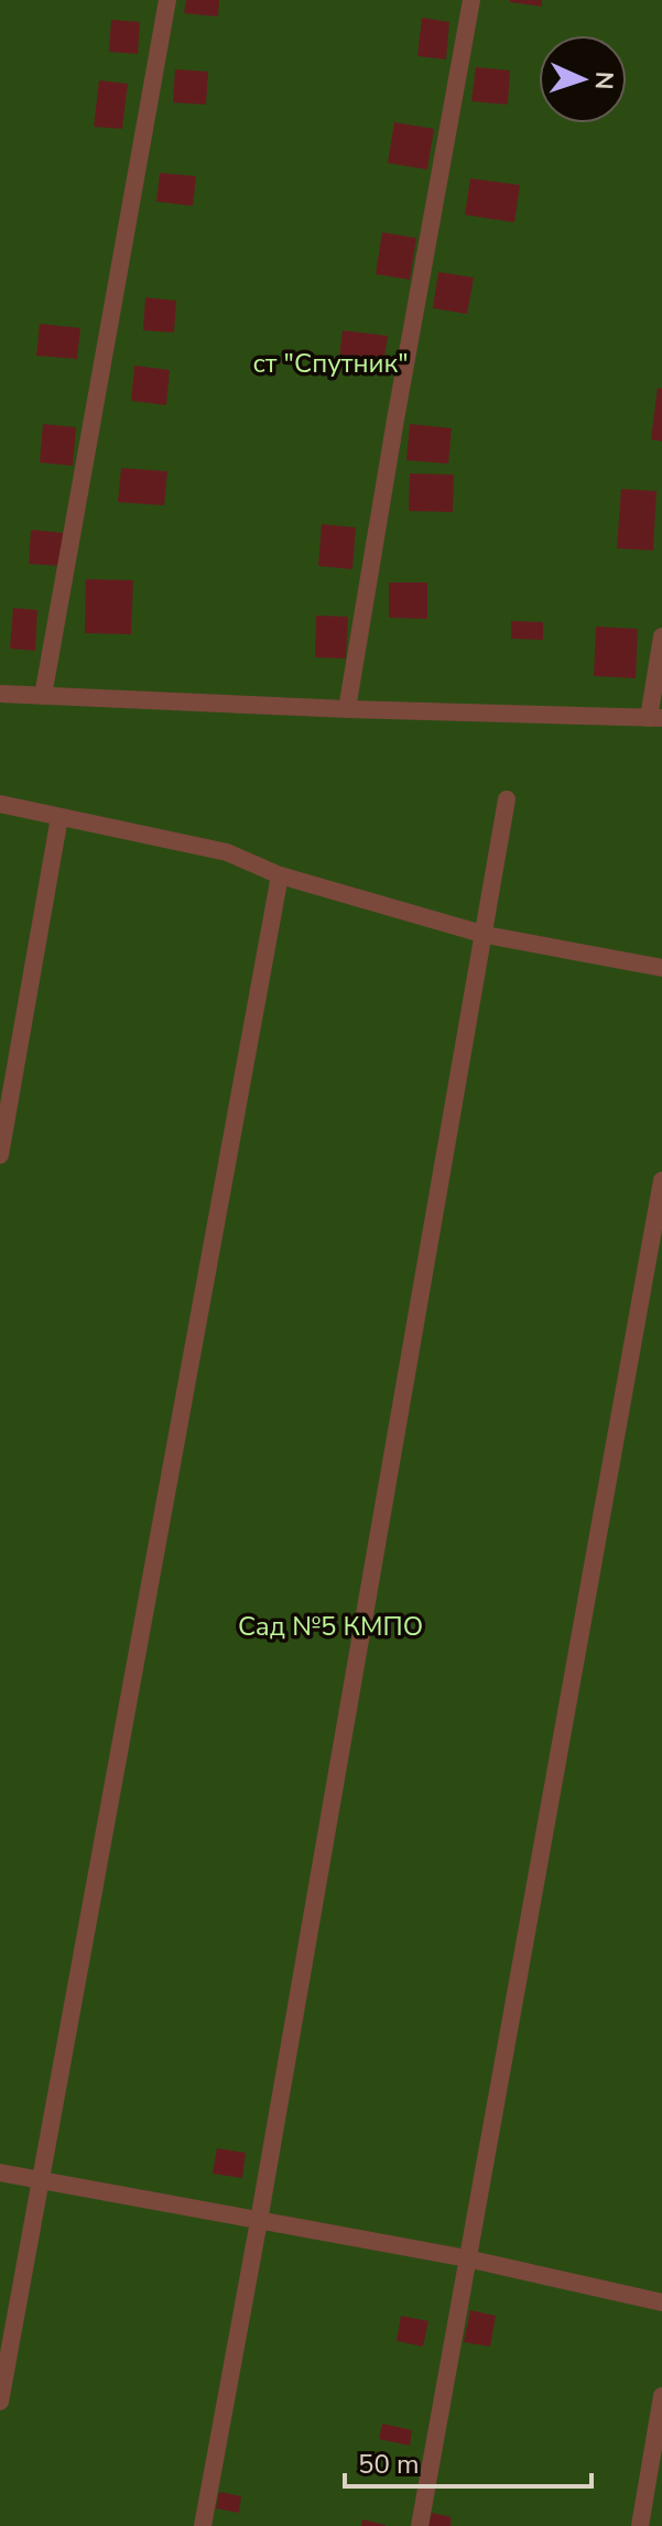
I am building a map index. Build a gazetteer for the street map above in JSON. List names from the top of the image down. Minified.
{"parks":["ст \"Спутник\"","Сад №5 КМПО"],"scale_bar":"50 m","north":"right"}
